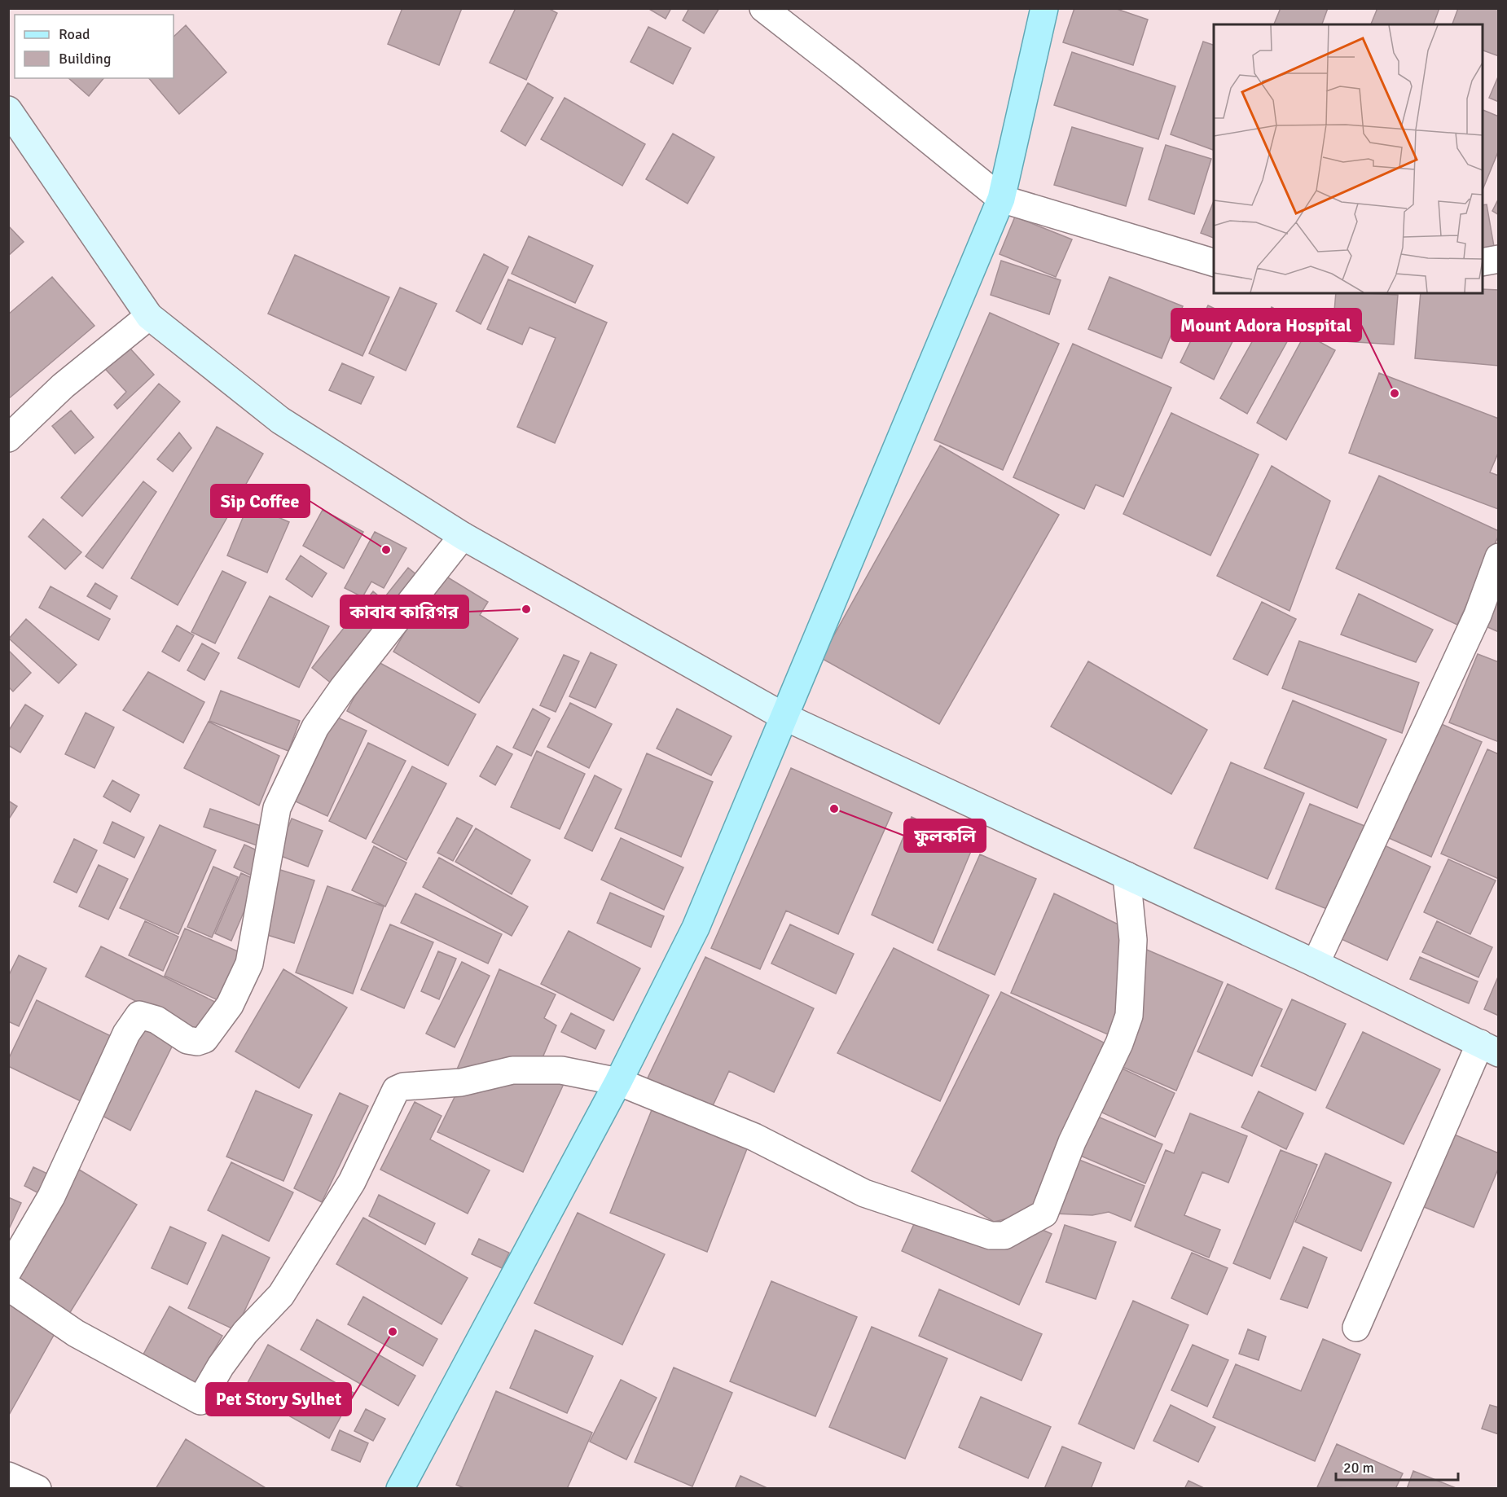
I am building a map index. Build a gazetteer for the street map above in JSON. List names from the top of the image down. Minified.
{"places":["Mount Adora Hospital","Sip Coffee","কাবাব কারিগর","ফুলকলি","Pet Story Sylhet"],"legend":["Road","Building"],"scale_bar":"20 m"}
